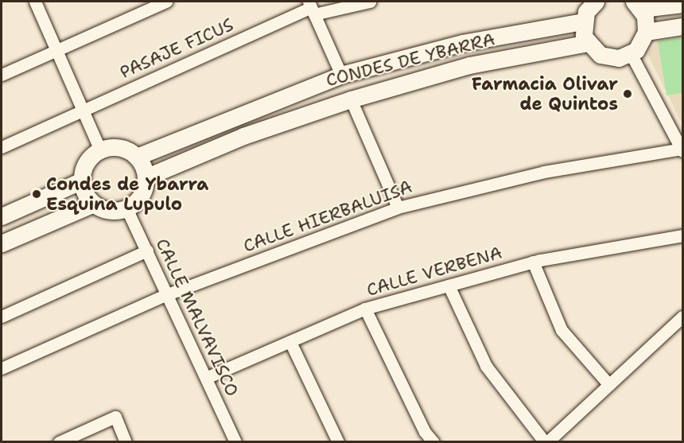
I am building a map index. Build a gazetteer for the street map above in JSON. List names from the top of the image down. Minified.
{"streets":{"main road":["CONDES DE YBARRA"],"street":["PASAJE FICUS","CALLE HIERBALUISA","CALLE VERBENA","CALLE MALVAVISCO"]},"crossings":[["CONDES DE YBARRA","CALLE MALVAVISCO"],["CALLE HIERBALUISA","CALLE MALVAVISCO"],["CALLE VERBENA","CALLE MALVAVISCO"]],"places":["Farmacia Olivar de Quintos","Condes de Ybarra Esquina Lupulo"]}
